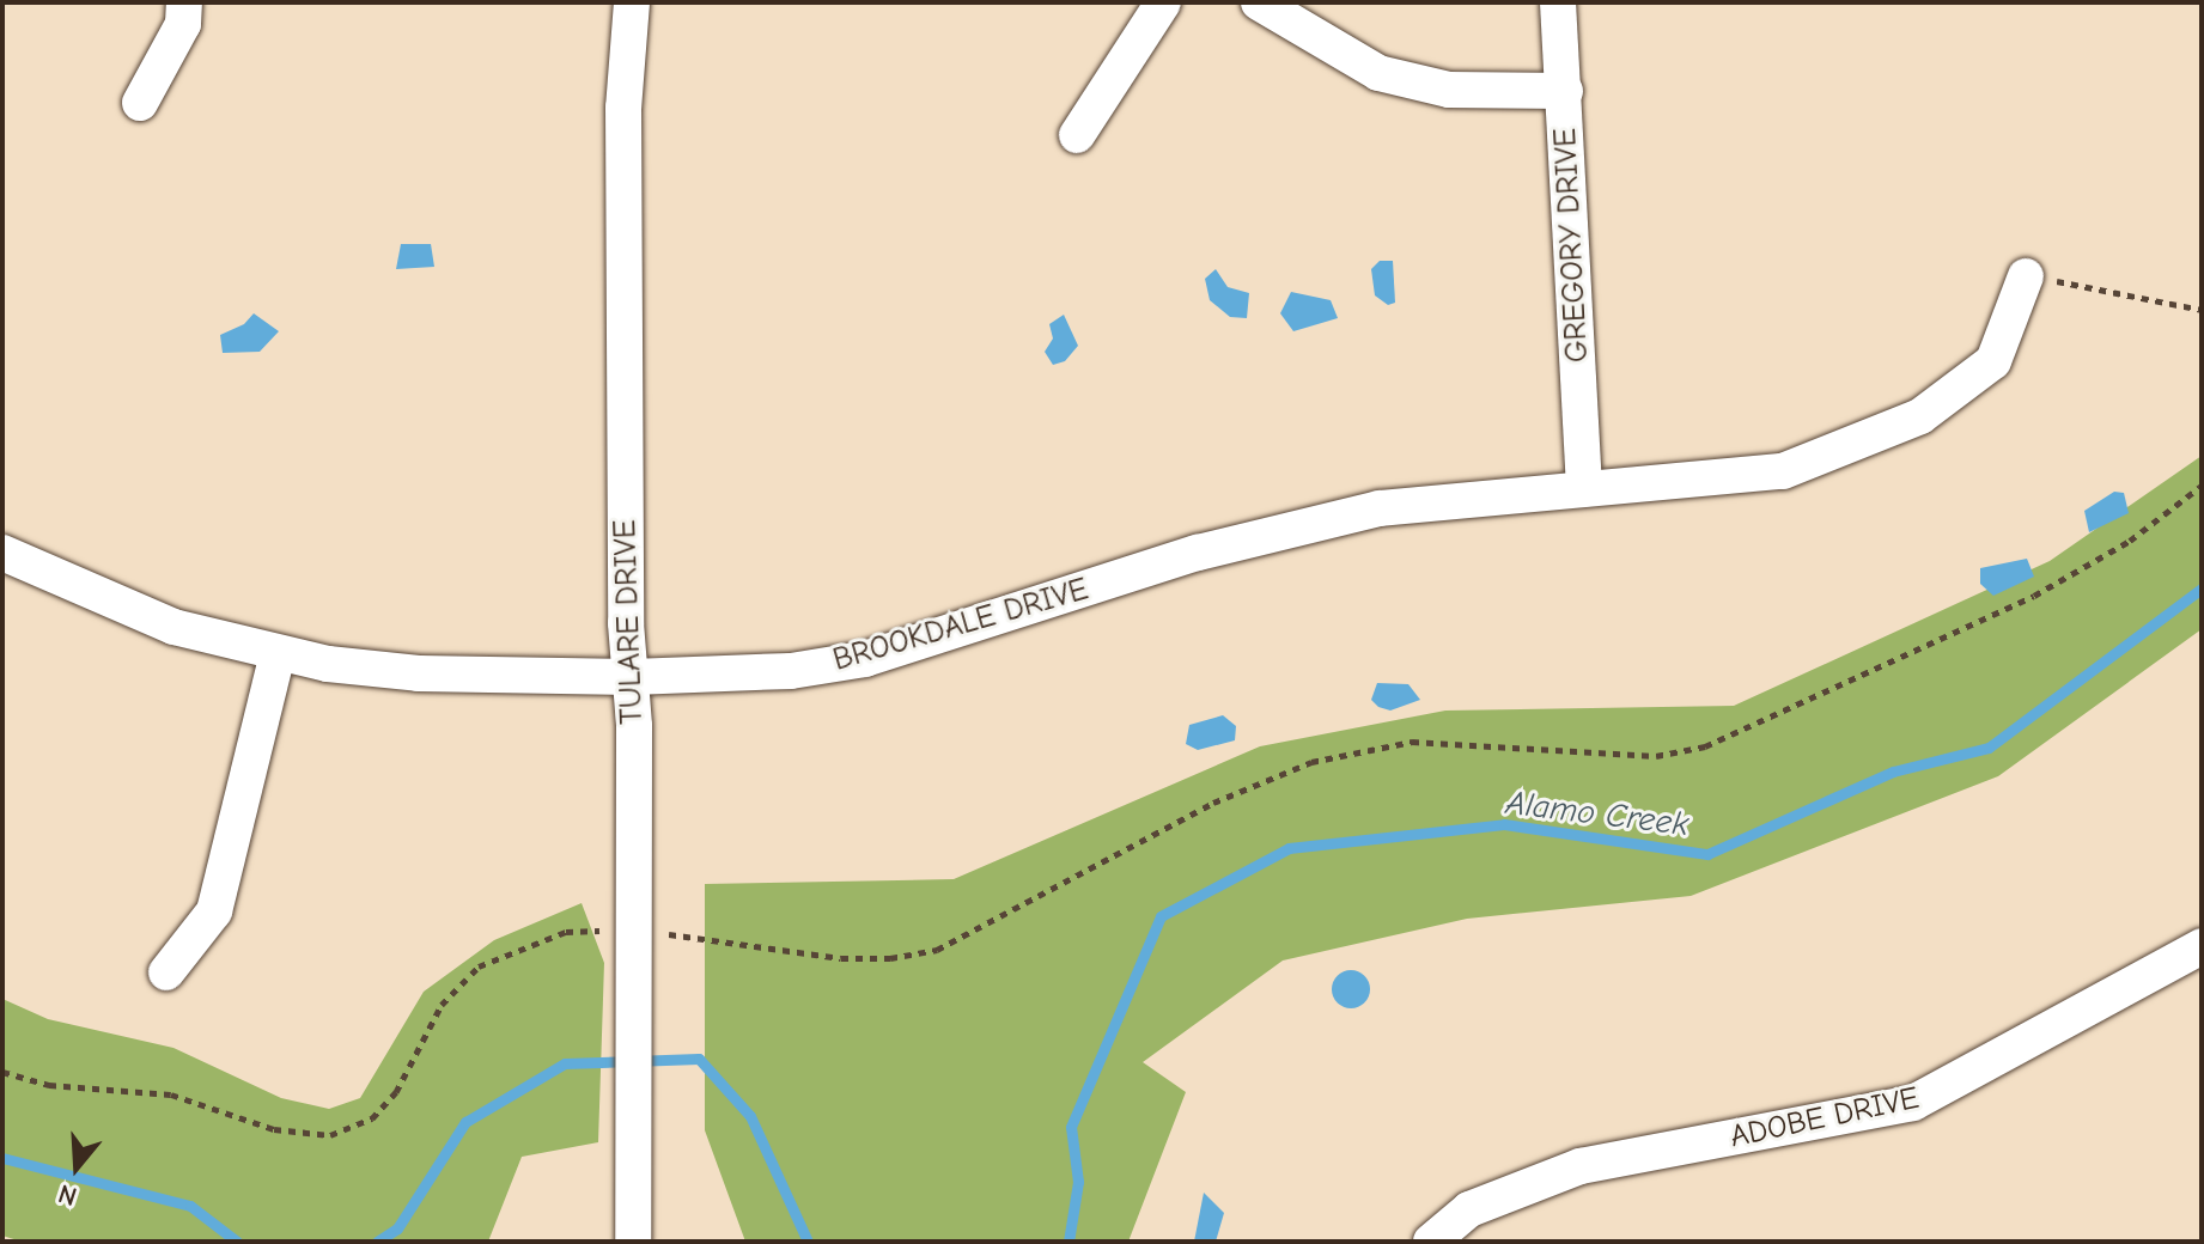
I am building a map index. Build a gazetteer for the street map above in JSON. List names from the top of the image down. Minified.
{"streets":{"street":["GREGORY DRIVE","TULARE DRIVE","BROOKDALE DRIVE","ADOBE DRIVE"]},"crossings":[["GREGORY DRIVE","BROOKDALE DRIVE"],["TULARE DRIVE","BROOKDALE DRIVE"]],"water":["Alamo Creek"],"north":"bottom"}
